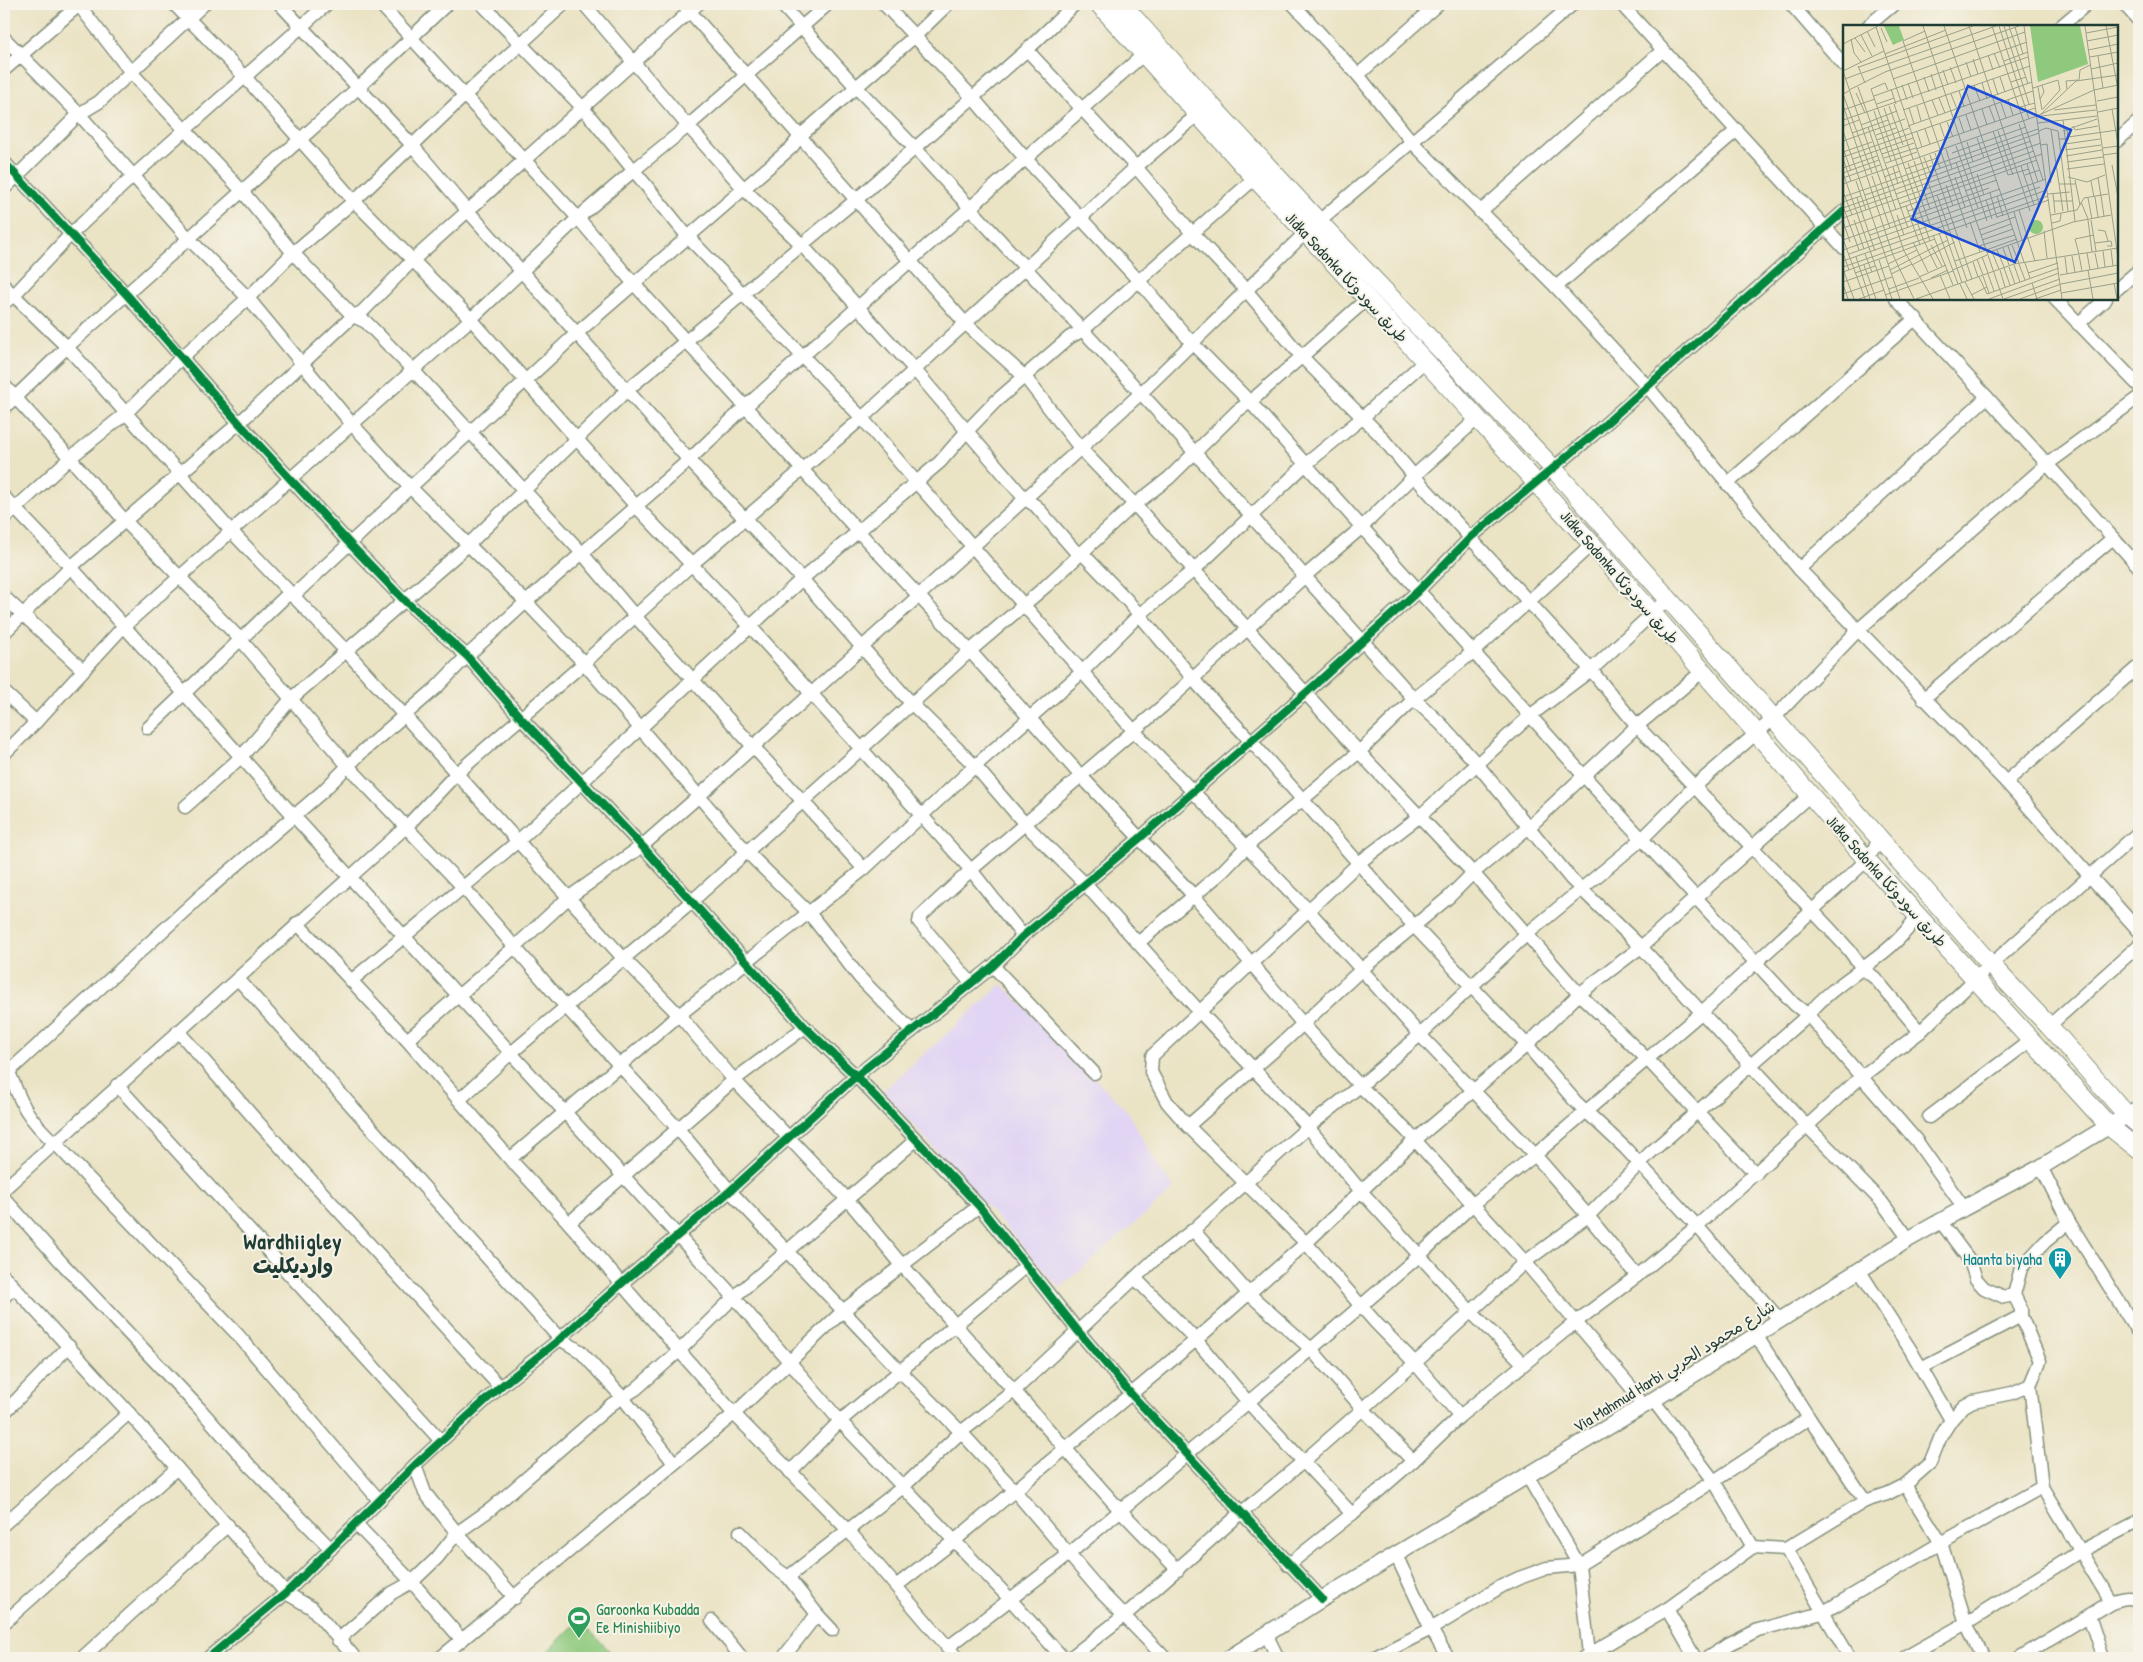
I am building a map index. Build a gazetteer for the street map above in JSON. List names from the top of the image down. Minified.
{"streets":{"main road":["Jidka Sodonka طريق سودونكا"],"street":["Via Mahmud Harbi شارع محمود الحربي"]},"crossings":[["Jidka Sodonka طريق سودونكا","Via Mahmud Harbi شارع محمود الحربي"]],"districts":["Wardhiigley وارديكليت"],"places":{"building":["Haanta biyaha"],"sports":["Garoonka Kubadda Ee Minishiibiyo"]}}
